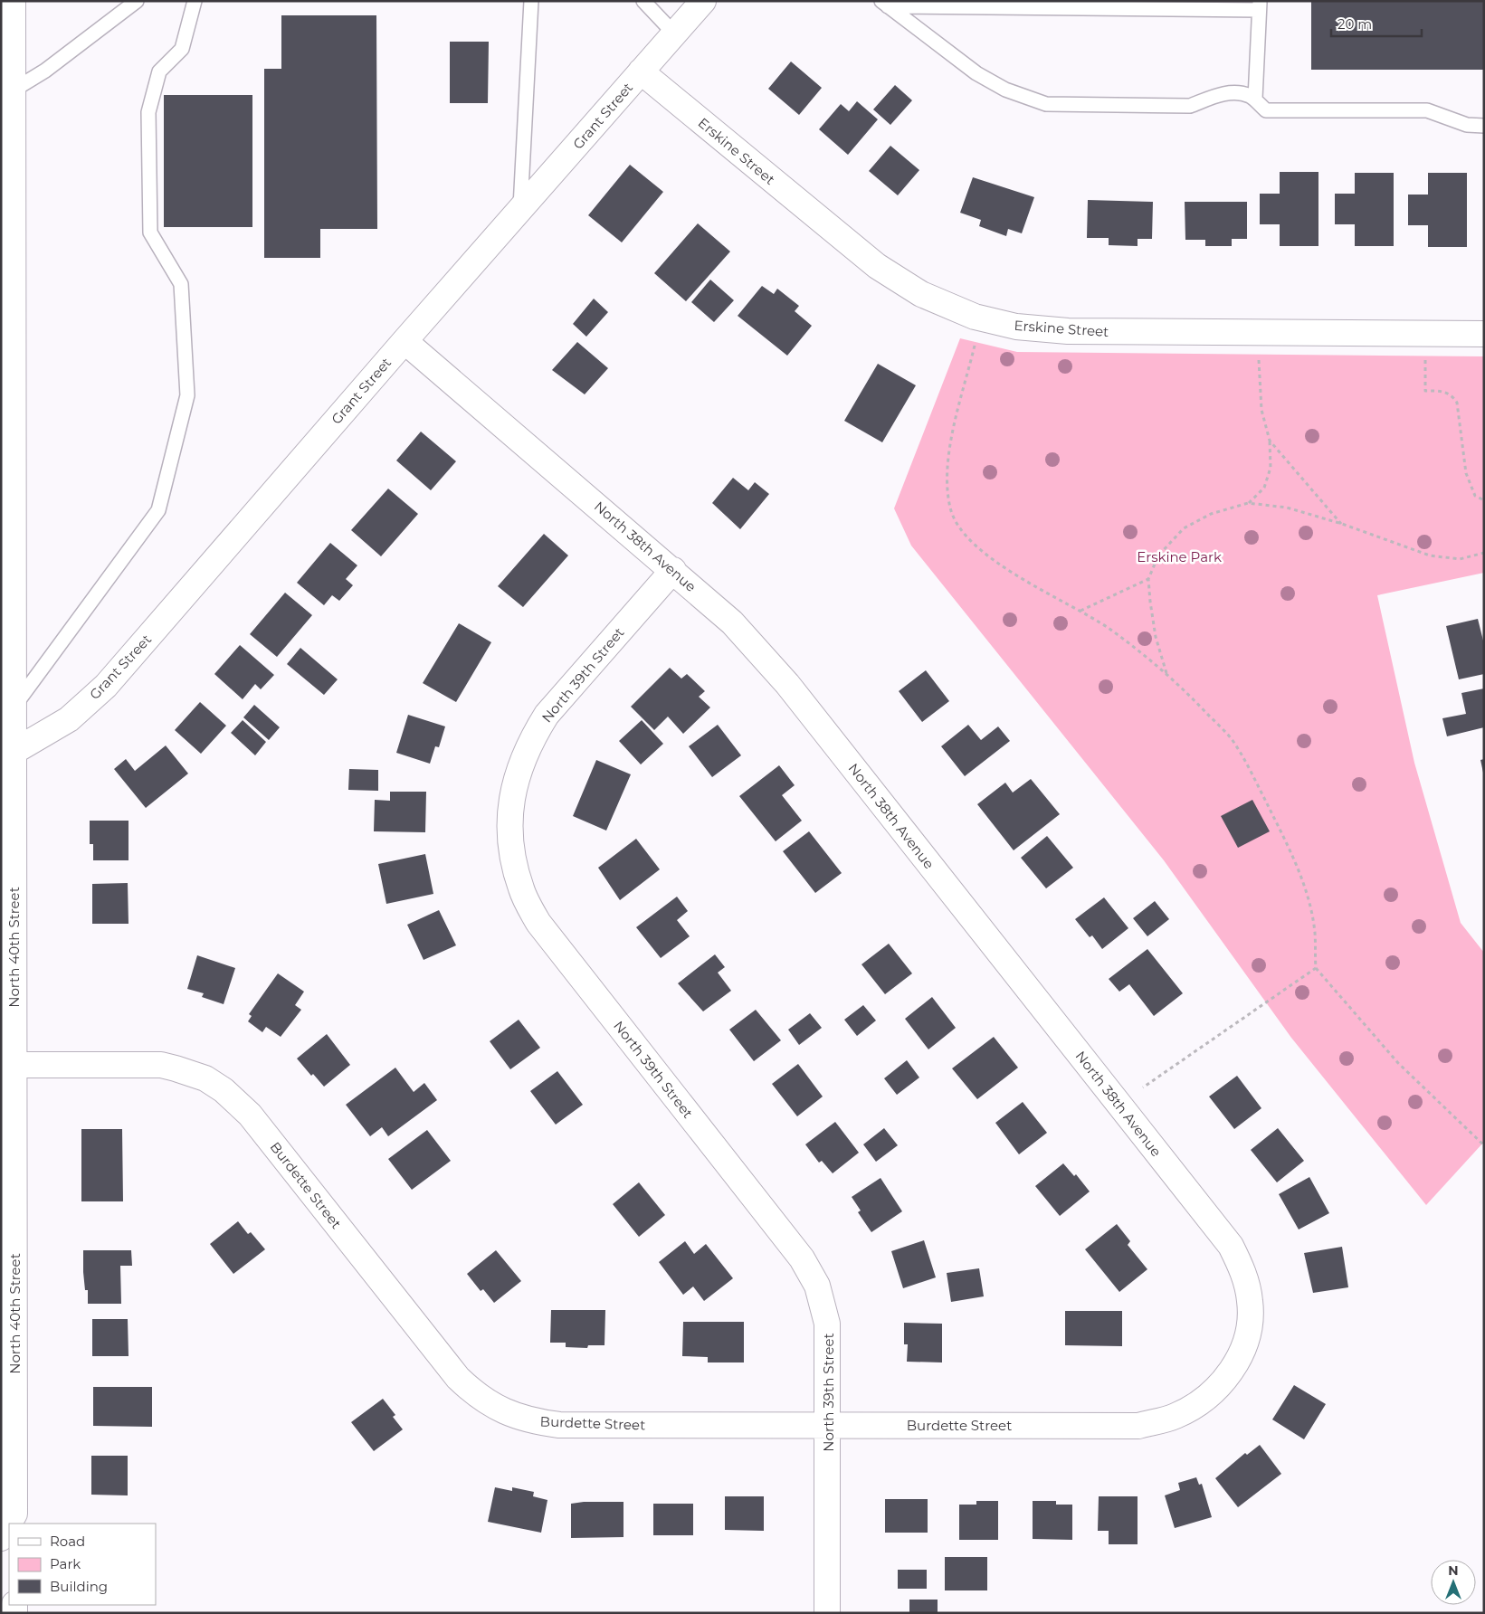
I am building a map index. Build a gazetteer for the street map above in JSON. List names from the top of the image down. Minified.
{"streets":{"street":["Grant Street","Erskine Street","North 38th Avenue","North 39th Street","North 40th Street","Burdette Street"]},"crossings":[["Grant Street","Erskine Street"],["Grant Street","North 38th Avenue"],["Grant Street","North 40th Street"],["North 38th Avenue","North 39th Street"],["North 38th Avenue","Burdette Street"],["North 39th Street","Burdette Street"],["North 40th Street","Burdette Street"]],"parks":["Erskine Park"],"legend":["Road","Park","Building"],"scale_bar":"20 m","north":"top"}
